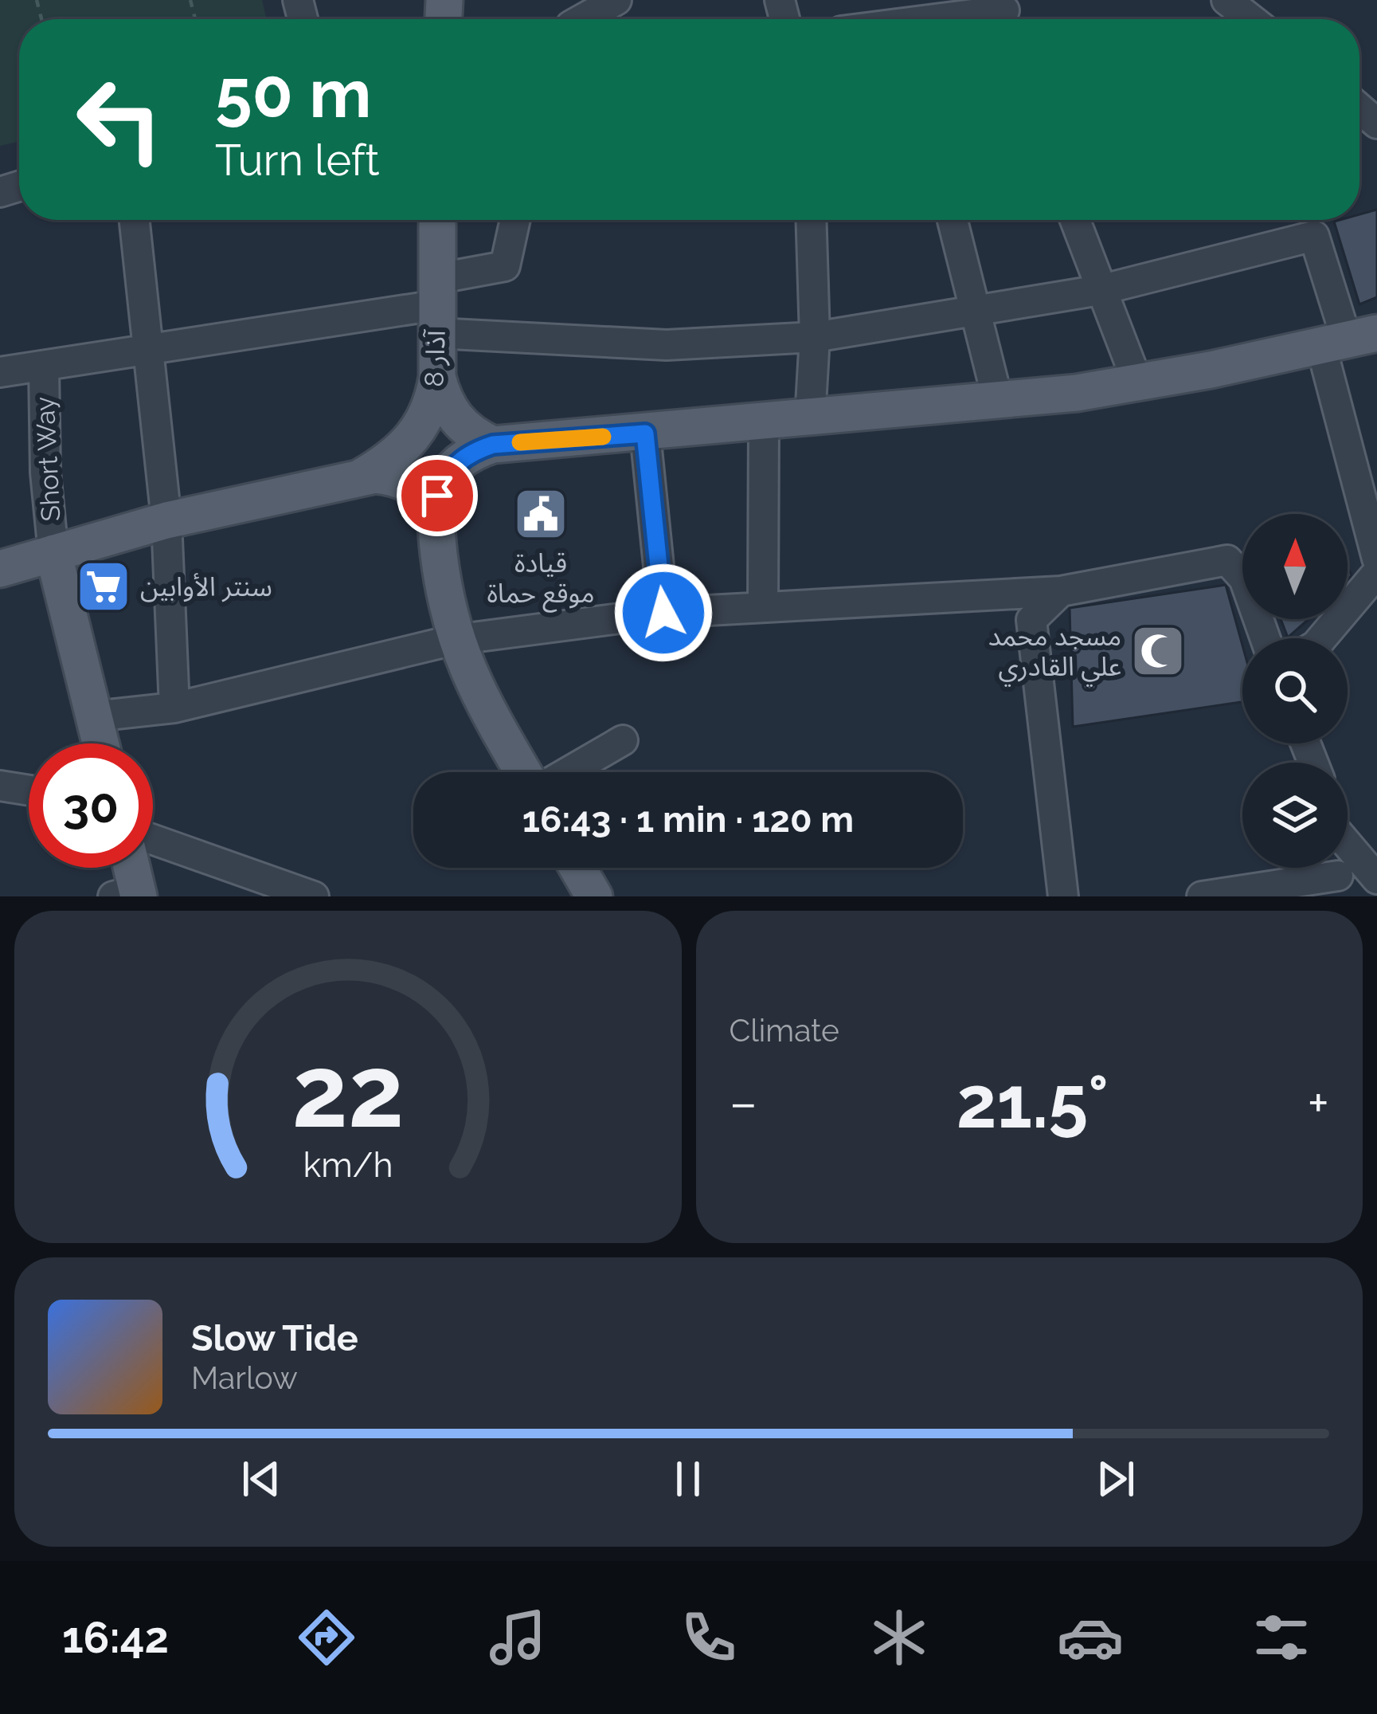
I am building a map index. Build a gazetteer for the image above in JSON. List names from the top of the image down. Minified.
{"streets":{"main road":["8 آذار"],"street":["Short Way"]},"places":{"public building":["قيادة موقع حماة"],"supermarket":["سنتر الأوابين"],"mosque":["مسجد محمد علي القادري"]},"north":"top","page":{"turn":["50 m","Turn left"],"limit":"30","trip":"16:43 · 1 min · 120 m","tile":"Climate","heat":["−","21.5°","+"],"song":["Slow Tide","Marlow"],"tabs":"16:42","gauge":["22","km/h"]}}
